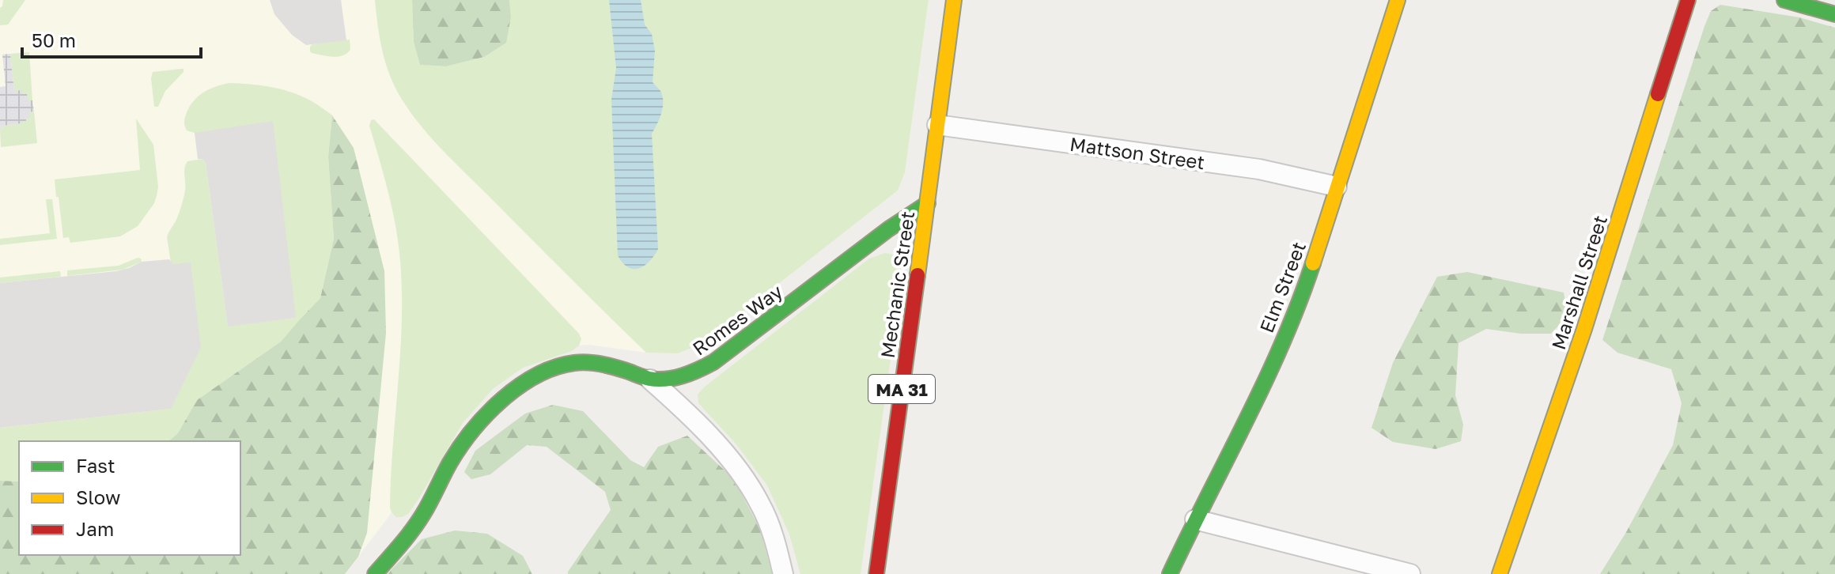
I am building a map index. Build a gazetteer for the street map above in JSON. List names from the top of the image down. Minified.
{"streets":{"street":["Mattson Street","Marshall Street","Mechanic Street","Elm Street","Romes Way","MA 31"]},"crossings":[["Mattson Street","Mechanic Street"],["Mattson Street","Elm Street"],["Mechanic Street","Romes Way"]],"legend":["Fast","Slow","Jam"],"scale_bar":"50 m"}
